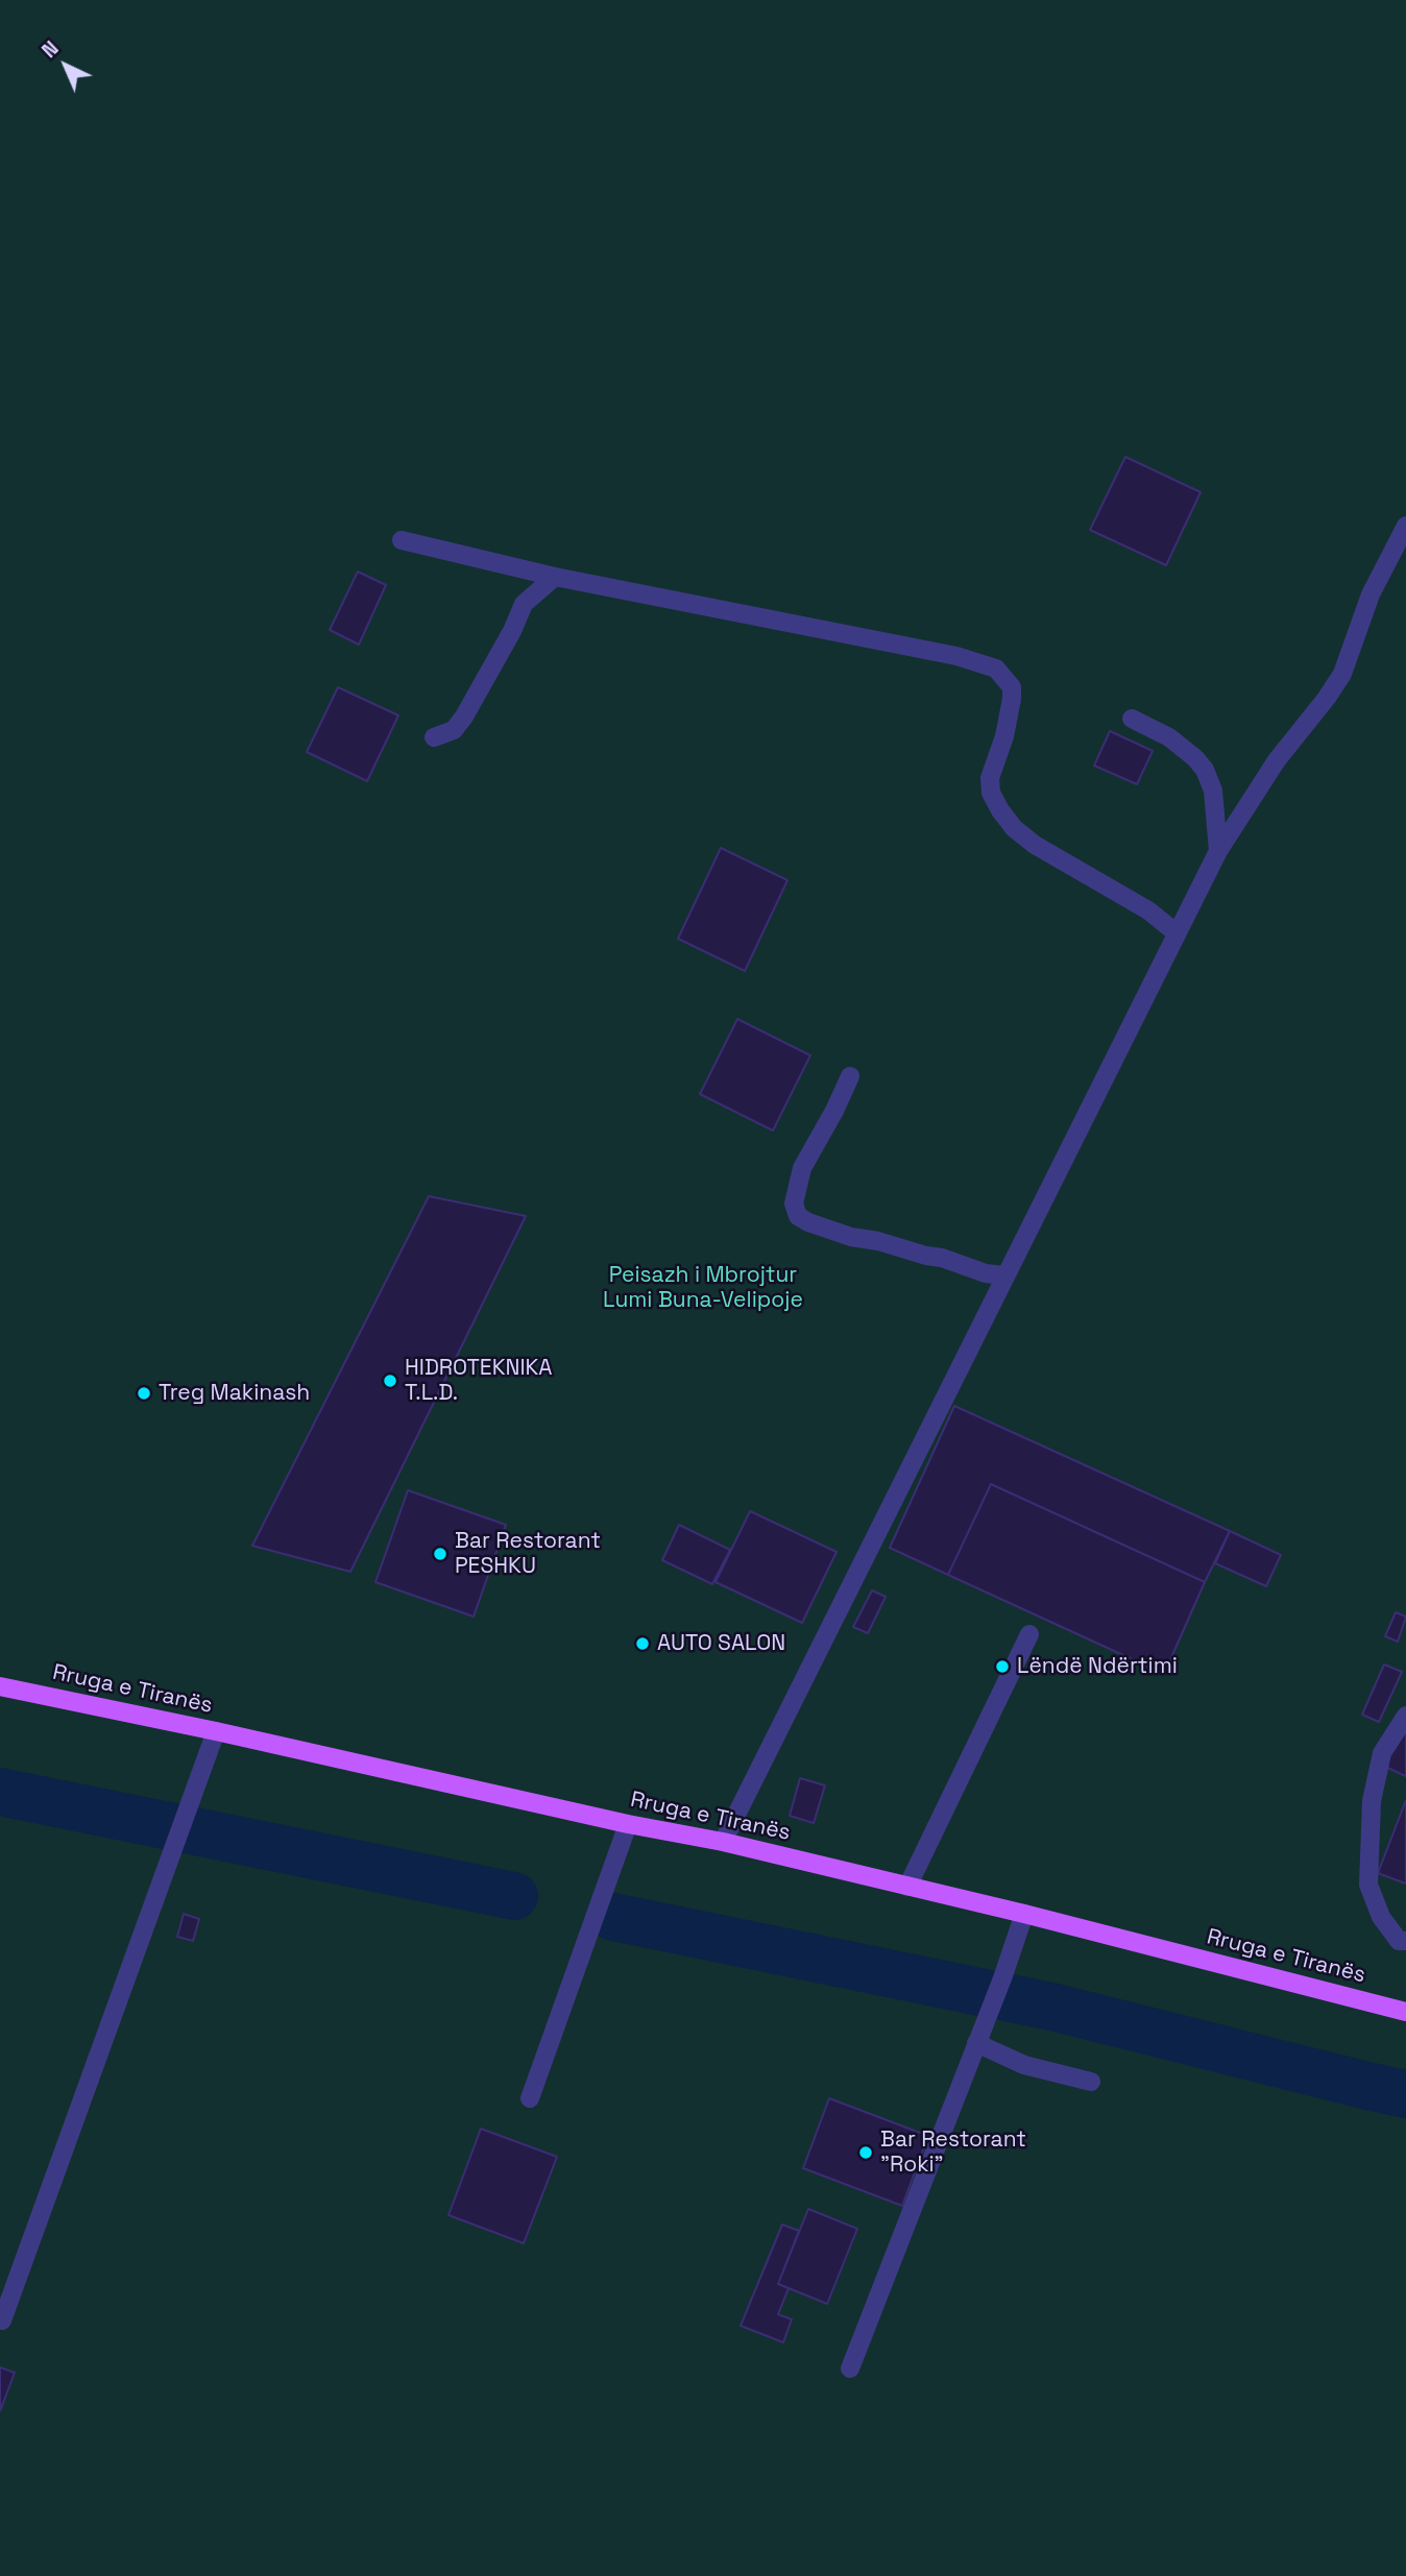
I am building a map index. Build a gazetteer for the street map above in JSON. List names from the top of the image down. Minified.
{"streets":{"main road":["Rruga e Tiranës"]},"parks":["Peisazh i Mbrojtur Lumi Buna-Velipoje"],"places":["HIDROTEKNIKA T.L.D.","Treg Makinash","Bar Restorant PESHKU","AUTO SALON","Lëndë Ndërtimi","Bar Restorant \"Roki\""],"north":"top left"}
